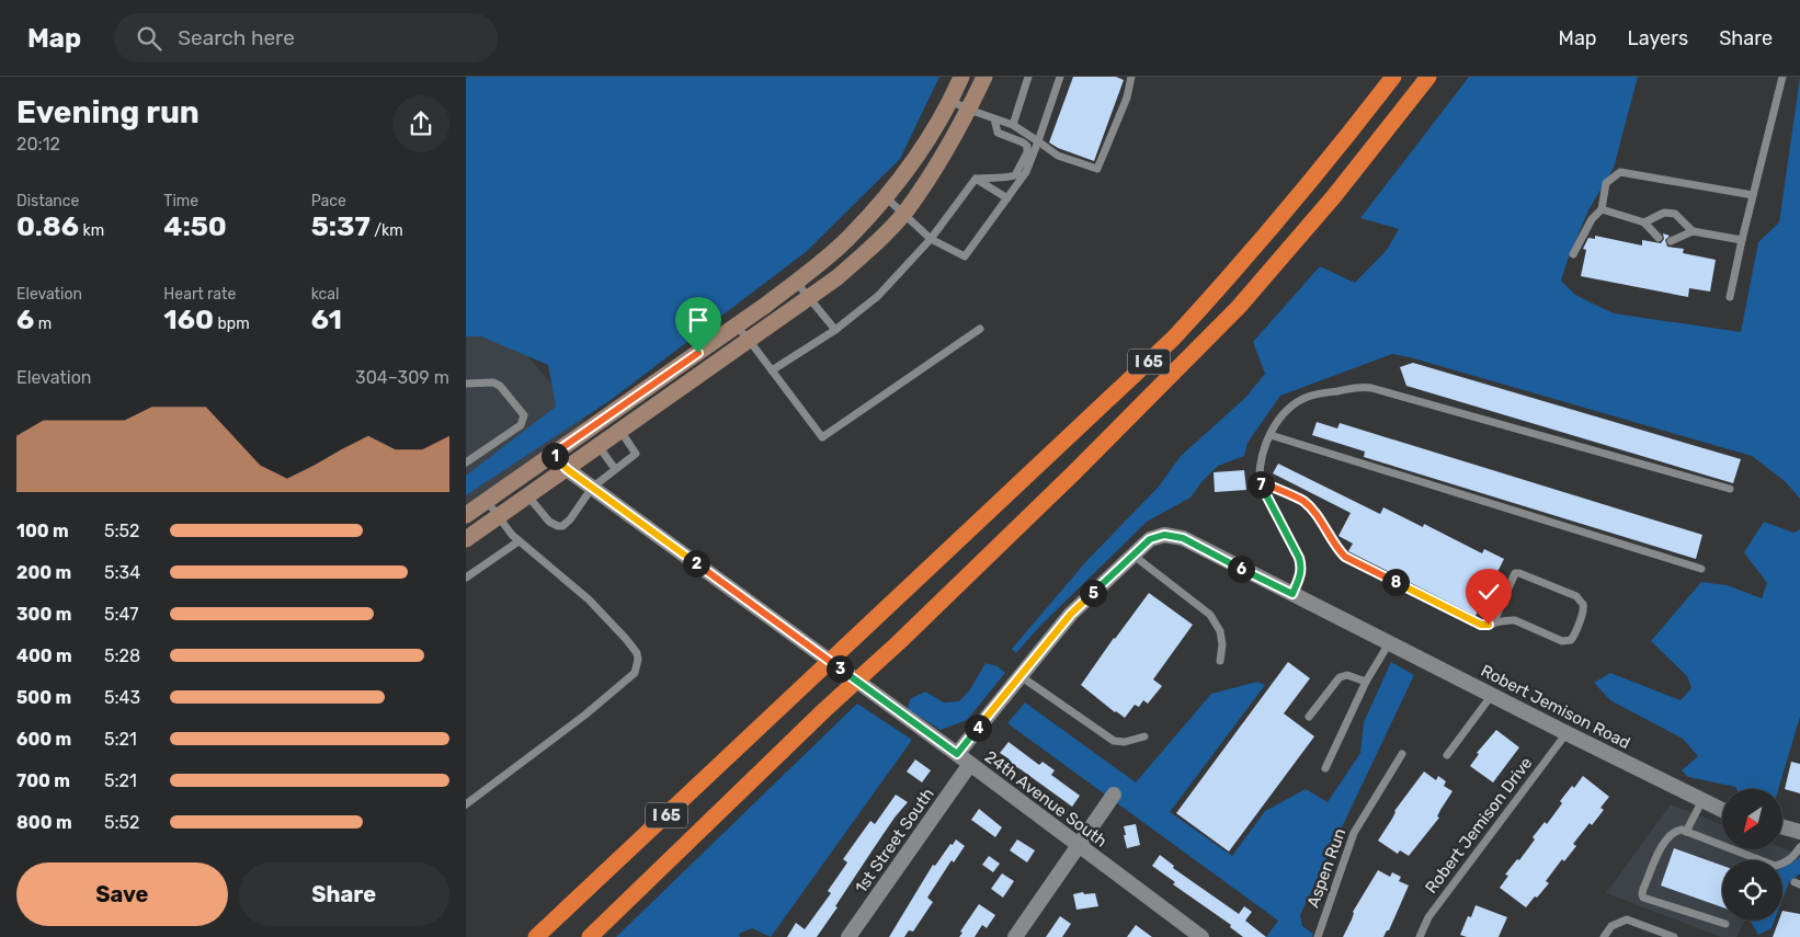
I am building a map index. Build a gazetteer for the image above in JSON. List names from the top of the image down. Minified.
{"streets":{"highway":["I 65"],"street":["Robert Jemison Road","24th Avenue South","1st Street South"],"lane":["Robert Jemison Drive","Aspen Run"]},"crossings":[["Robert Jemison Road","24th Avenue South"],["Robert Jemison Road","Robert Jemison Drive"],["24th Avenue South","1st Street South"]],"north":"bottom left","page":{"header":"Map","search":"Search here","nav":["Map","Layers","Share"],"heading":["Evening run","20:12"],"stats":[["Distance","0.86 km"],["Time","4:50"],["Pace","5:37 /km"],["Elevation","6 m"],["Heart rate","160 bpm"],["kcal","61"]],"chart":["Elevation","304–309 m"],"pins":["1","7","2","6","8","5","3","4"],"list":[{"name":"100 m","note":"5:52"},{"name":"200 m","note":"5:34"},{"name":"300 m","note":"5:47"},{"name":"400 m","note":"5:28"},{"name":"500 m","note":"5:43"},{"name":"600 m","note":"5:21"},{"name":"700 m","note":"5:21"},{"name":"800 m","note":"5:52"}],"buttons":["Save","Share"]}}
